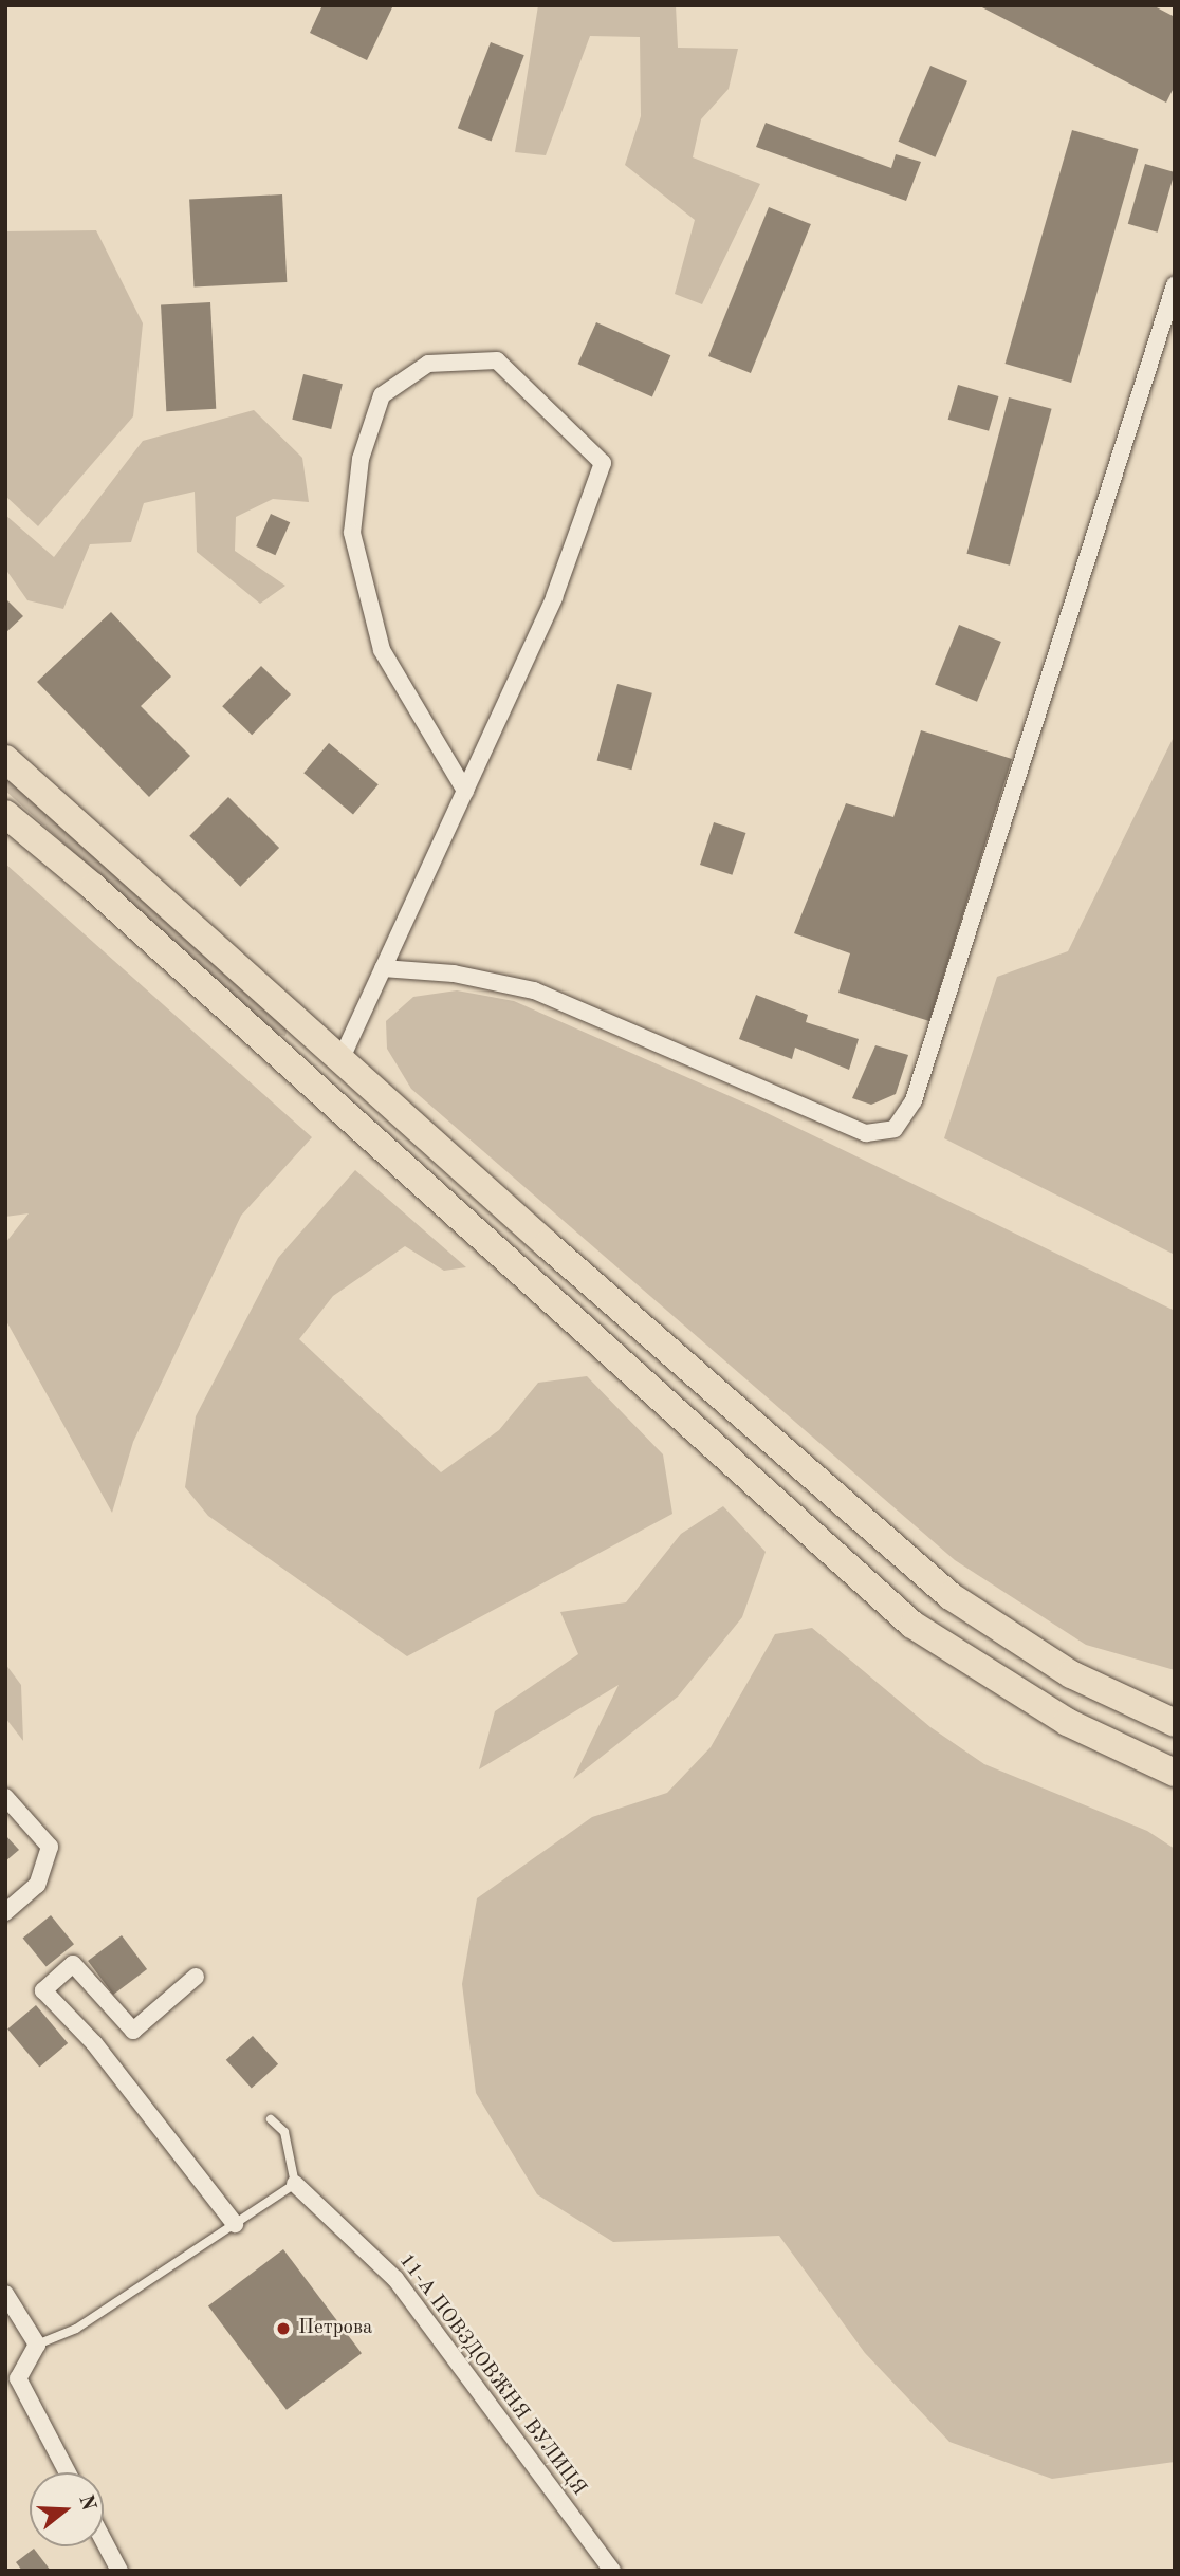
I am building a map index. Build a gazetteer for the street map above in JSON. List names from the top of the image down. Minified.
{"streets":{"street":["11-А ПОВЗДОВЖНЯ ВУЛИЦЯ"]},"places":["Петрова"],"north":"right"}
